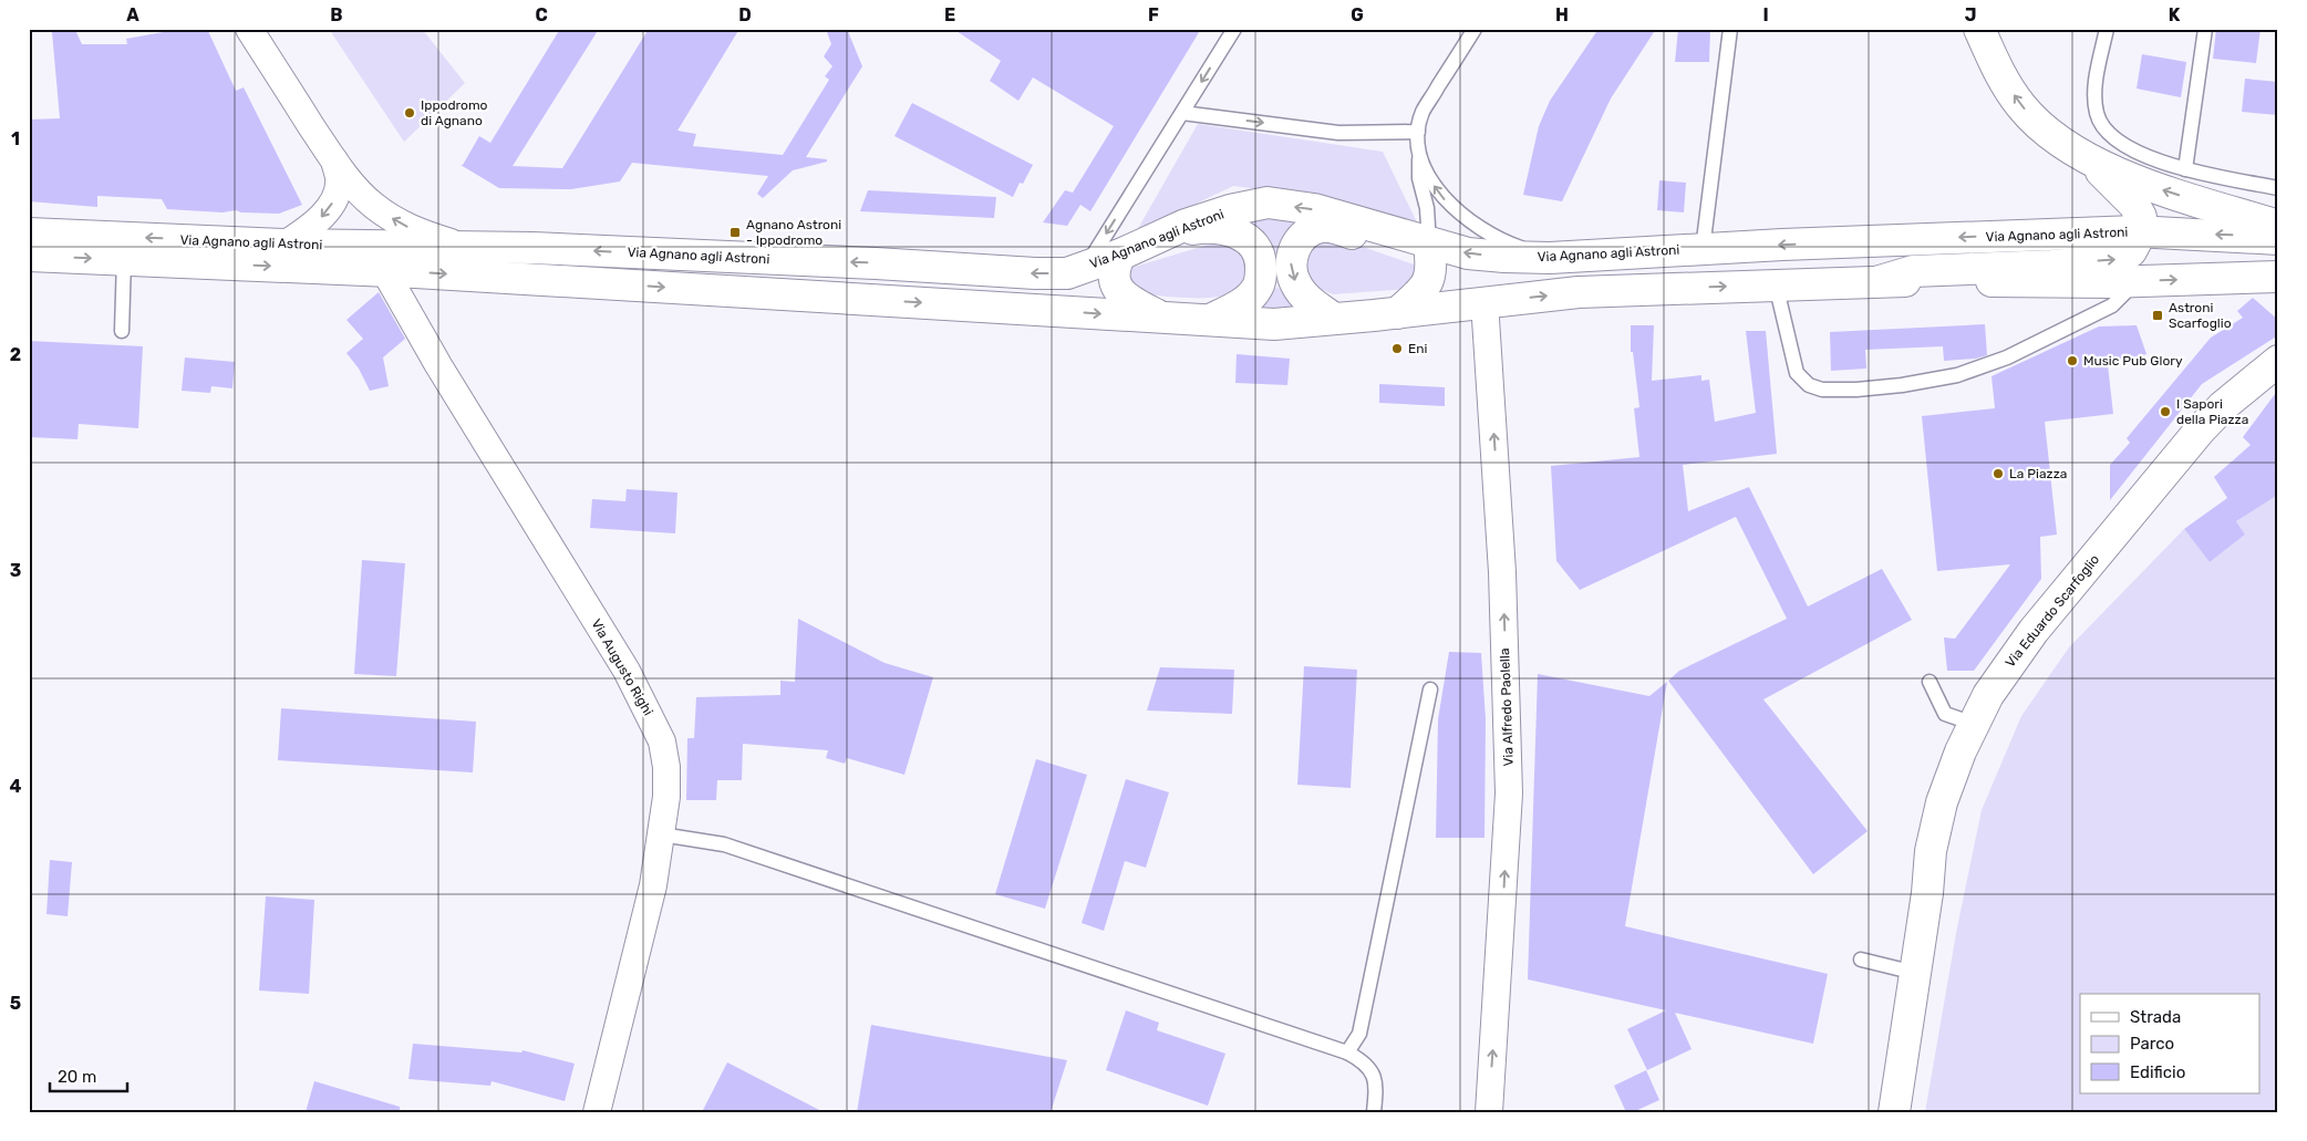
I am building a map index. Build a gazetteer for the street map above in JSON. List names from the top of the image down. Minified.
{"streets":{"main road":["Via Agnano agli Astroni","Via Eduardo Scarfoglio"],"street":["Via Augusto Righi","Via Alfredo Paolella"]},"crossings":[["Via Agnano agli Astroni","Via Augusto Righi"],["Via Agnano agli Astroni","Via Alfredo Paolella"]],"one_way":["Via Alfredo Paolella"],"places":{"other":["Ippodromo di Agnano","Eni","Music Pub Glory","I Sapori della Piazza","La Piazza"],"transit":["Agnano Astroni - Ippodromo","Astroni Scarfoglio"]},"legend":["Strada","Parco","Edificio"],"scale_bar":"20 m","grid":{"columns":["A","B","C","D","E","F","G","H","I","J","K"],"rows":["1","2","3","4","5"]}}
